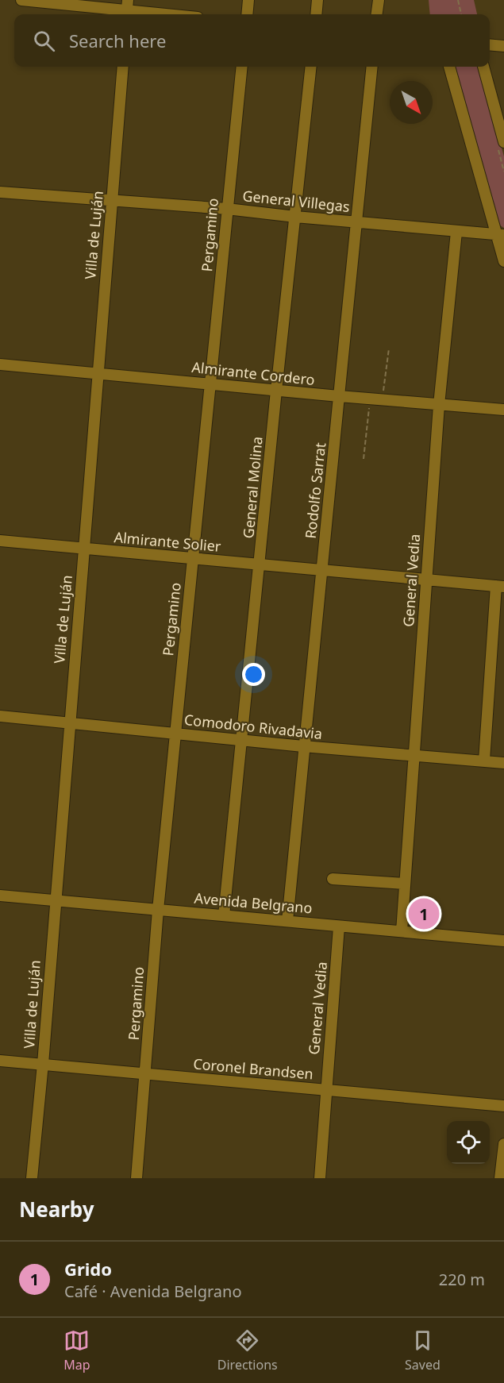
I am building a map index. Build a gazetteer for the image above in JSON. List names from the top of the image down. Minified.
{"streets":{"street":["General Villegas","Villa de Luján","Pergamino","Almirante Cordero","General Molina","Rodolfo Sarrat","Almirante Solier","General Vedia","Comodoro Rivadavia","Avenida Belgrano","Coronel Brandsen"]},"crossings":[["General Villegas","Villa de Luján"],["General Villegas","Pergamino"],["General Villegas","General Molina"],["General Villegas","Rodolfo Sarrat"],["General Villegas","General Vedia"],["Villa de Luján","Almirante Cordero"],["Villa de Luján","Almirante Solier"],["Villa de Luján","Comodoro Rivadavia"],["Villa de Luján","Avenida Belgrano"],["Villa de Luján","Coronel Brandsen"],["Pergamino","Almirante Cordero"],["Pergamino","Almirante Solier"],["Pergamino","Comodoro Rivadavia"],["Pergamino","Avenida Belgrano"],["Pergamino","Coronel Brandsen"],["Almirante Cordero","General Molina"],["Almirante Cordero","Rodolfo Sarrat"],["Almirante Cordero","General Vedia"],["General Molina","Almirante Solier"],["General Molina","Comodoro Rivadavia"],["General Molina","Avenida Belgrano"],["Rodolfo Sarrat","Almirante Solier"],["Rodolfo Sarrat","Comodoro Rivadavia"],["Rodolfo Sarrat","Avenida Belgrano"],["Almirante Solier","General Vedia"],["General Vedia","Comodoro Rivadavia"],["General Vedia","Avenida Belgrano"],["General Vedia","Coronel Brandsen"]],"north":"bottom right","page":{"search":"Search here","pins":"1","heading":"Nearby","list":[{"mark":"1","name":"Grido","note":"Café · Avenida Belgrano","value":"220 m"}],"nav":["Map","Directions","Saved"]}}
